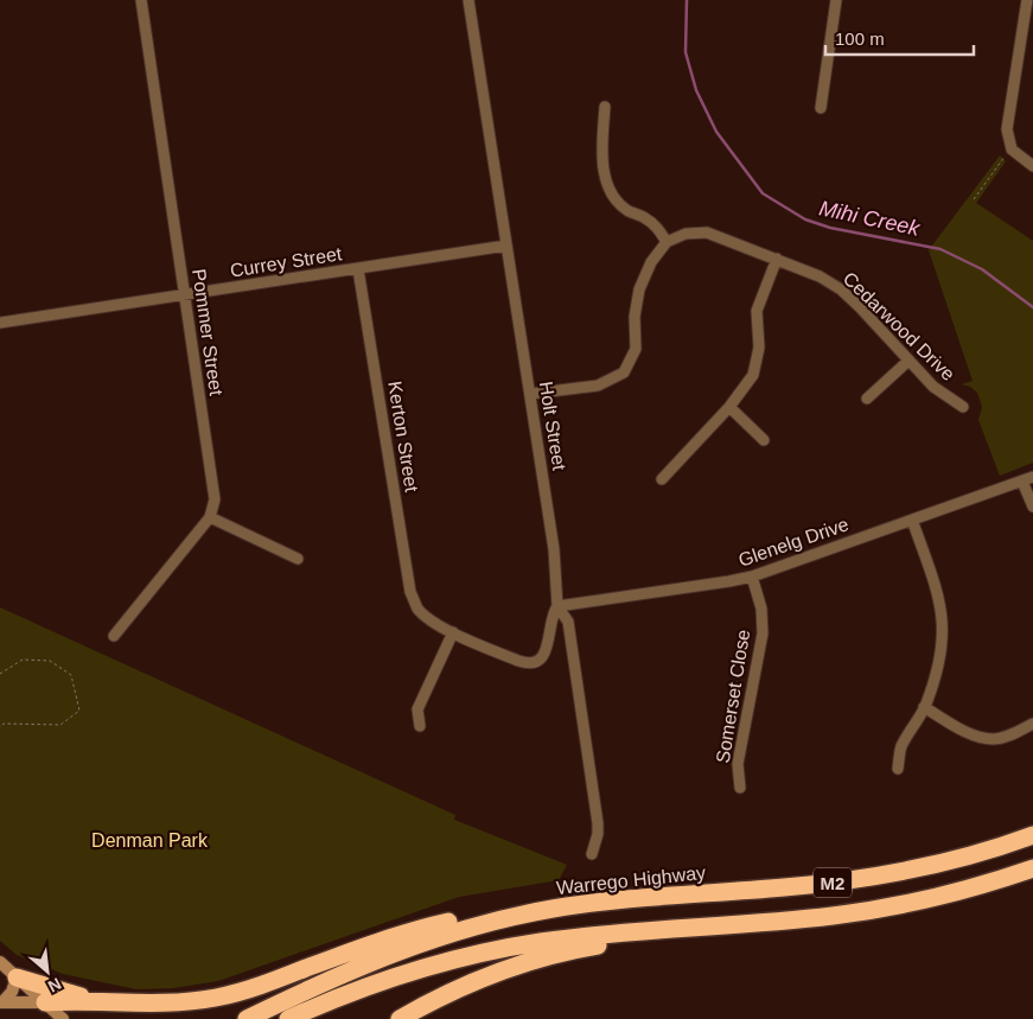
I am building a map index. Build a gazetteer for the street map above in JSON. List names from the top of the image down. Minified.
{"streets":{"highway":["Warrego Highway","M2"],"street":["Currey Street","Cedarwood Drive","Pommer Street","Holt Street","Kerton Street","Glenelg Drive","Somerset Close"]},"crossings":[["Currey Street","Pommer Street"],["Currey Street","Holt Street"],["Currey Street","Kerton Street"],["Holt Street","Glenelg Drive"],["Glenelg Drive","Somerset Close"]],"water":["Mihi Creek"],"parks":["Denman Park"],"scale_bar":"100 m","north":"bottom right"}
